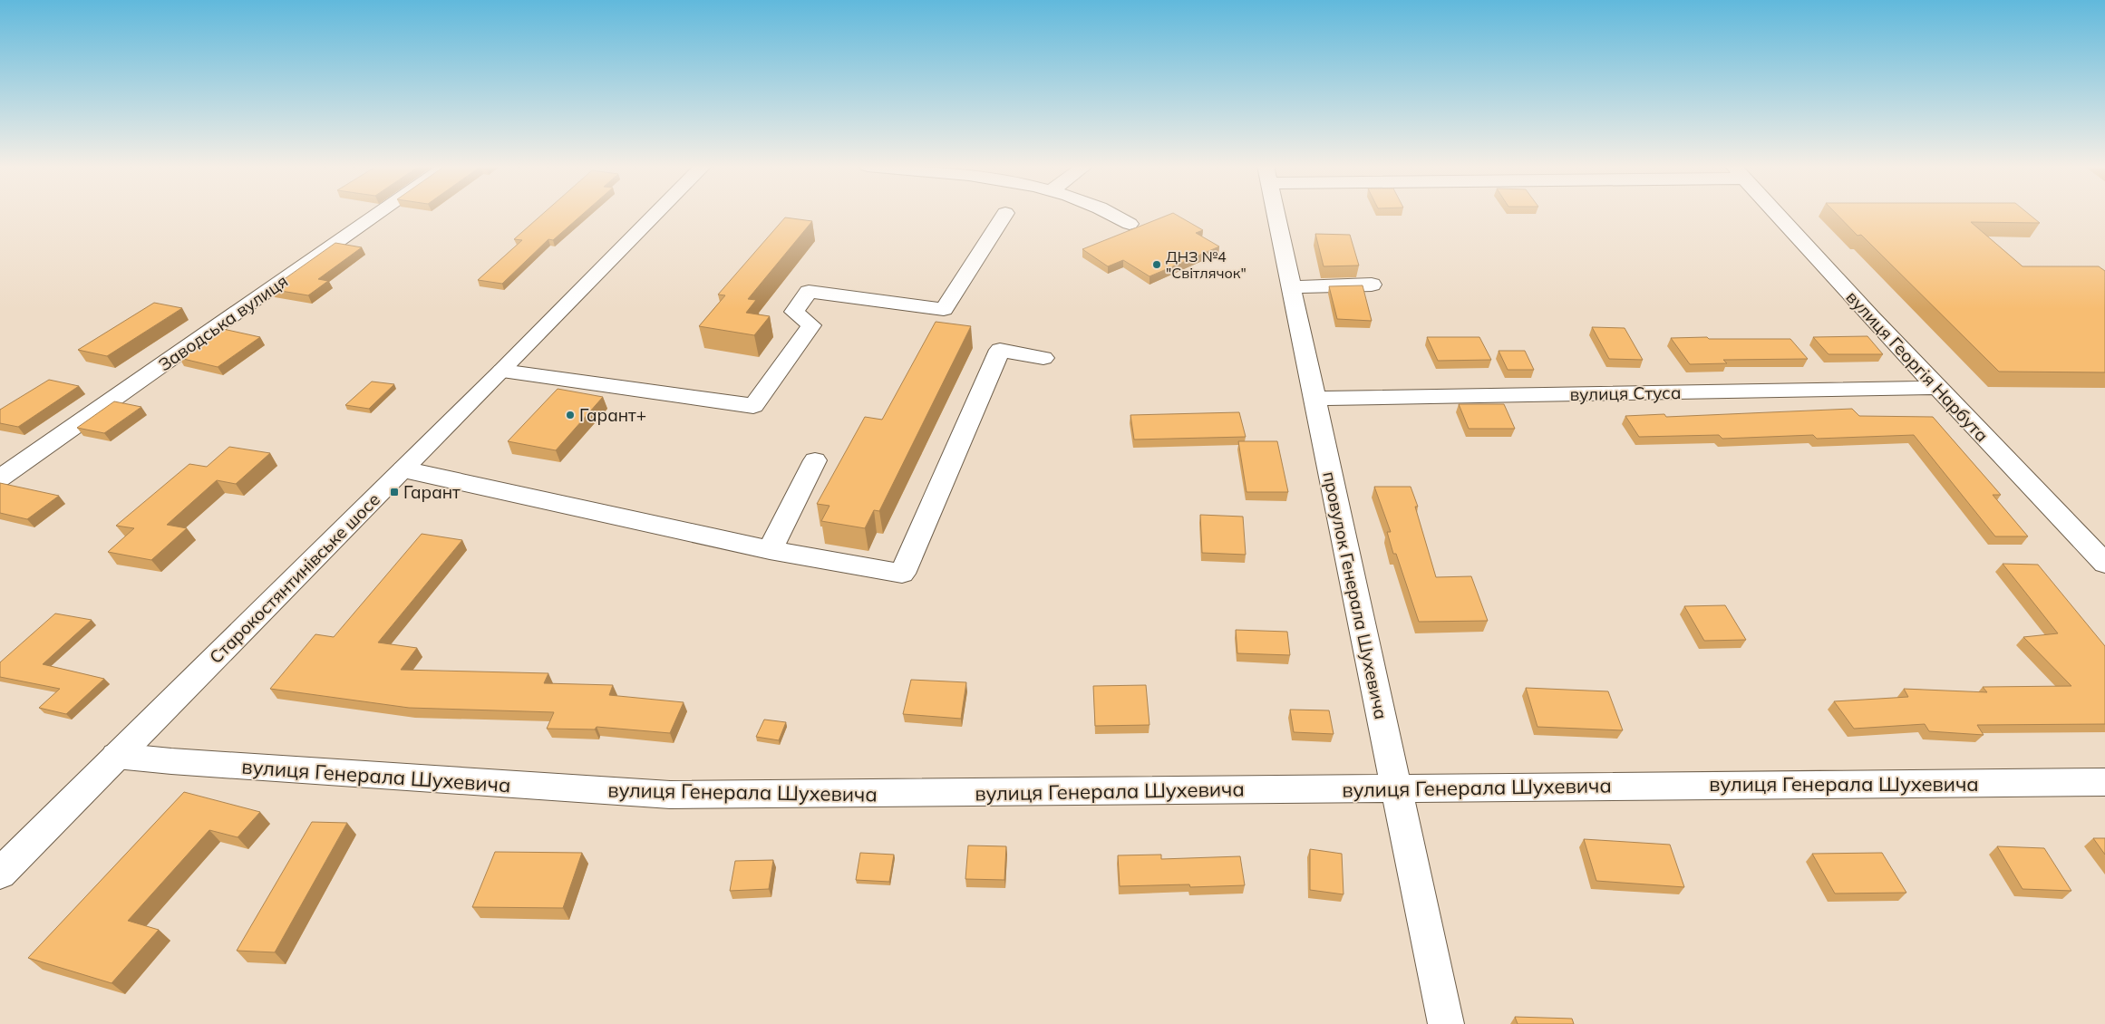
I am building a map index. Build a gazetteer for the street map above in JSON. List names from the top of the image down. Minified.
{"streets":{"street":["Заводська вулиця","вулиця Георгія Нарбута","вулиця Стуса","Старокостянтинівське шосе","провулок Генерала Шухевича","вулиця Генерала Шухевича"]},"crossings":[["вулиця Георгія Нарбута","вулиця Стуса"],["вулиця Стуса","провулок Генерала Шухевича"],["Старокостянтинівське шосе","вулиця Генерала Шухевича"],["провулок Генерала Шухевича","вулиця Генерала Шухевича"]],"places":{"other":["ДНЗ №4 \"Світлячок\"","Гарант+"],"transit":["Гарант"]}}
